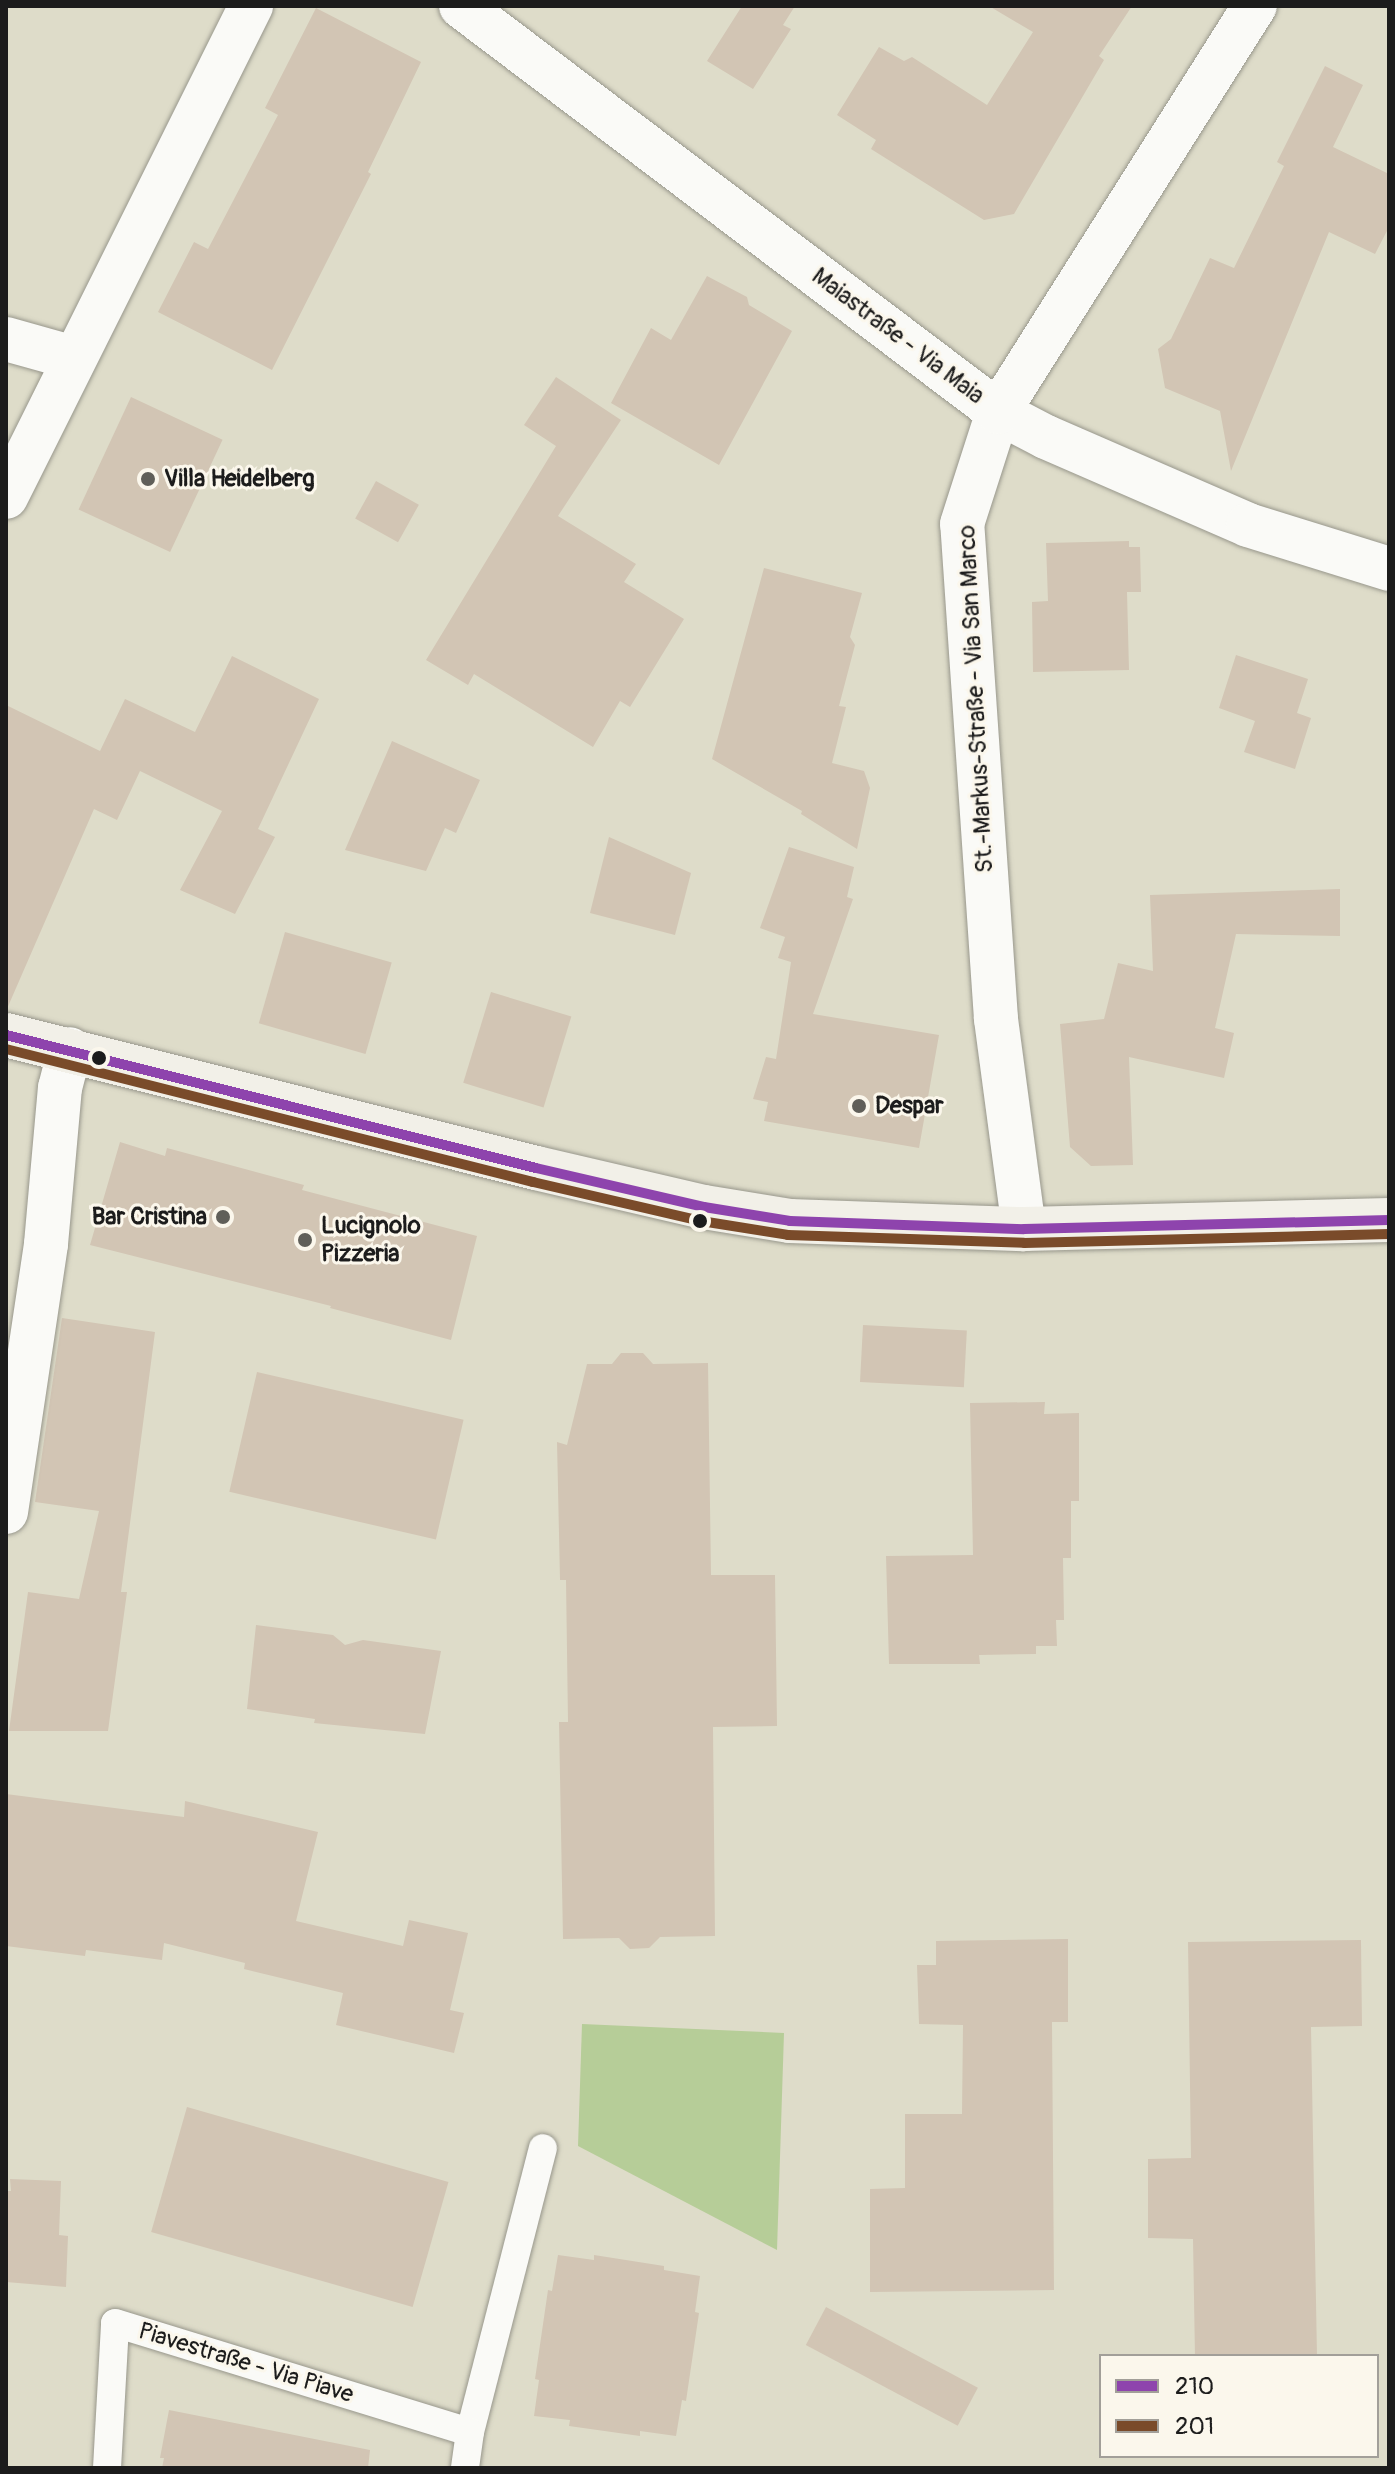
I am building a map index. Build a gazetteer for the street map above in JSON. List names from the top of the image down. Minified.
{"streets":{"street":["Maiastraße - Via Maia","St.-Markus-Straße - Via San Marco"],"lane":["Piavestraße - Via Piave"]},"crossings":[["Maiastraße - Via Maia","St.-Markus-Straße - Via San Marco"]],"places":["Villa Heidelberg","Despar","Bar Cristina","Lucignolo Pizzeria"],"lines":["transit line 210","transit line 201"],"legend":["210","201"]}
